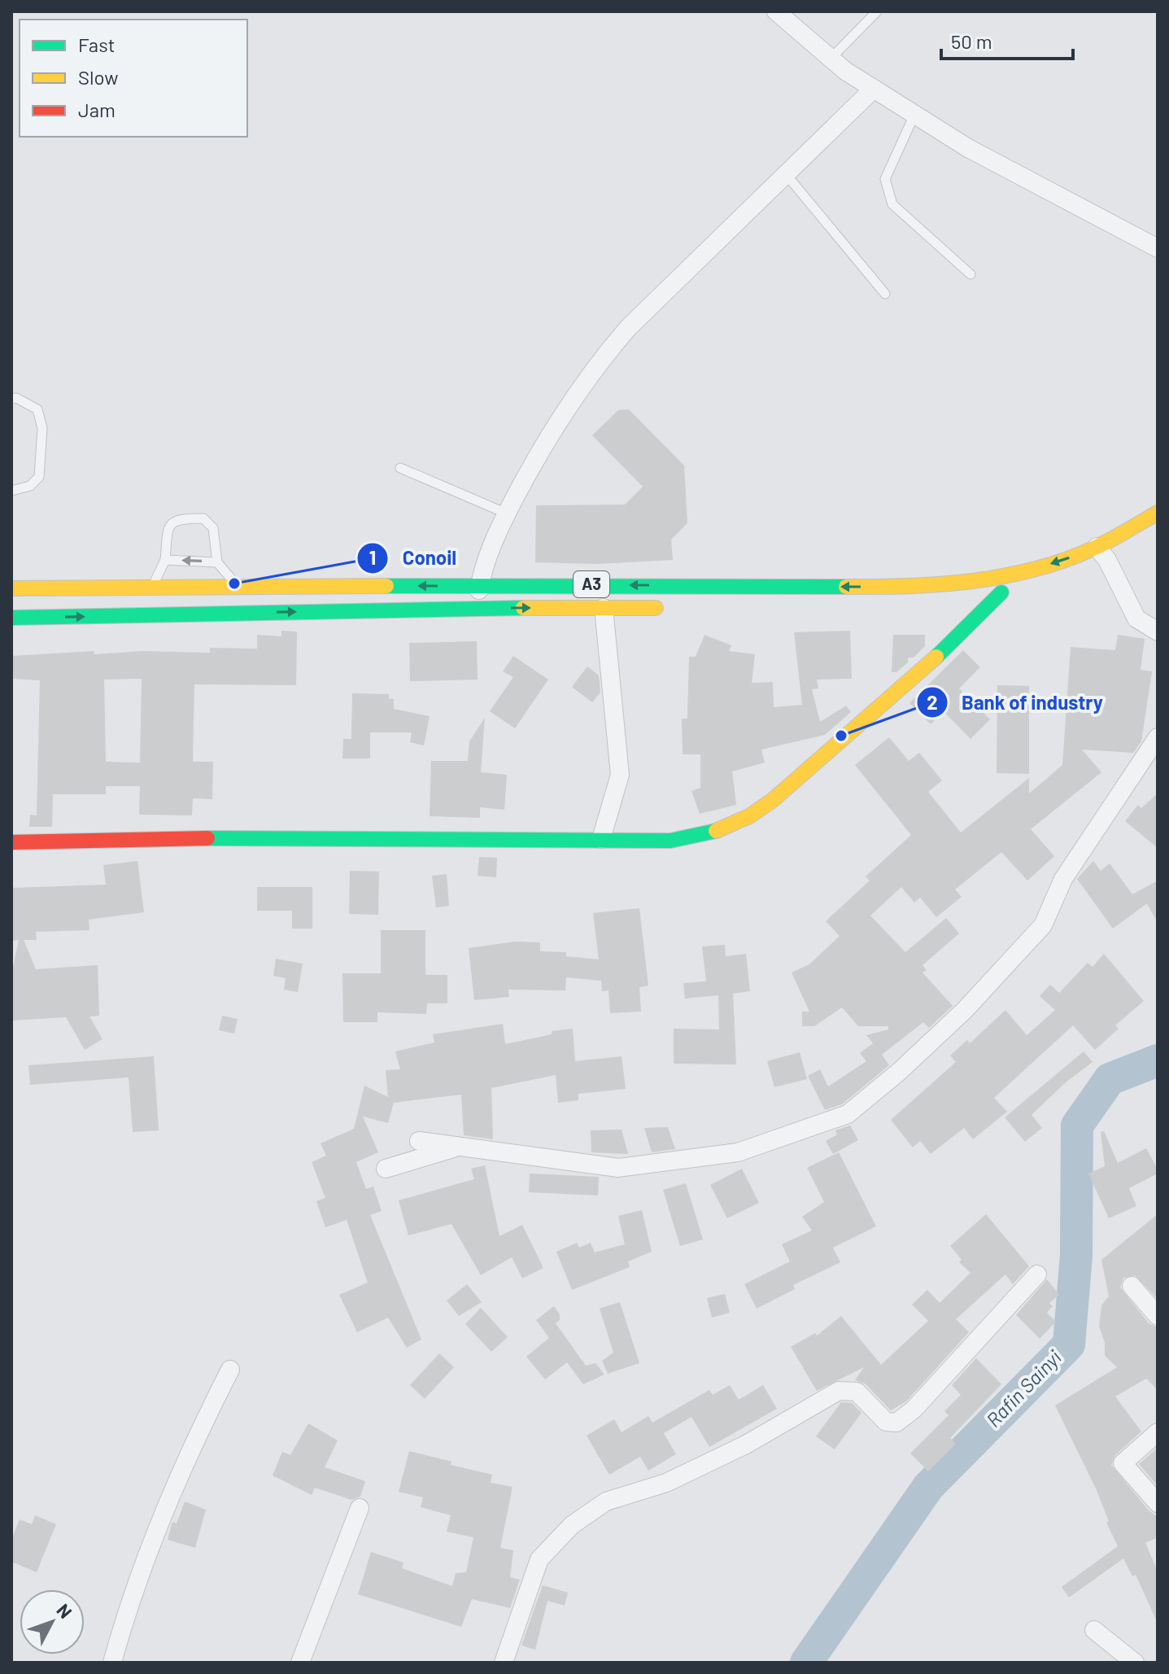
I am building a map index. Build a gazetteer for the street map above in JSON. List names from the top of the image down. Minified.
{"streets":{"main road":["A3"]},"water":["Rafin Sainyi"],"places":["Conoil","Bank of industry"],"legend":["Fast","Slow","Jam"],"scale_bar":"50 m","north":"top right"}
